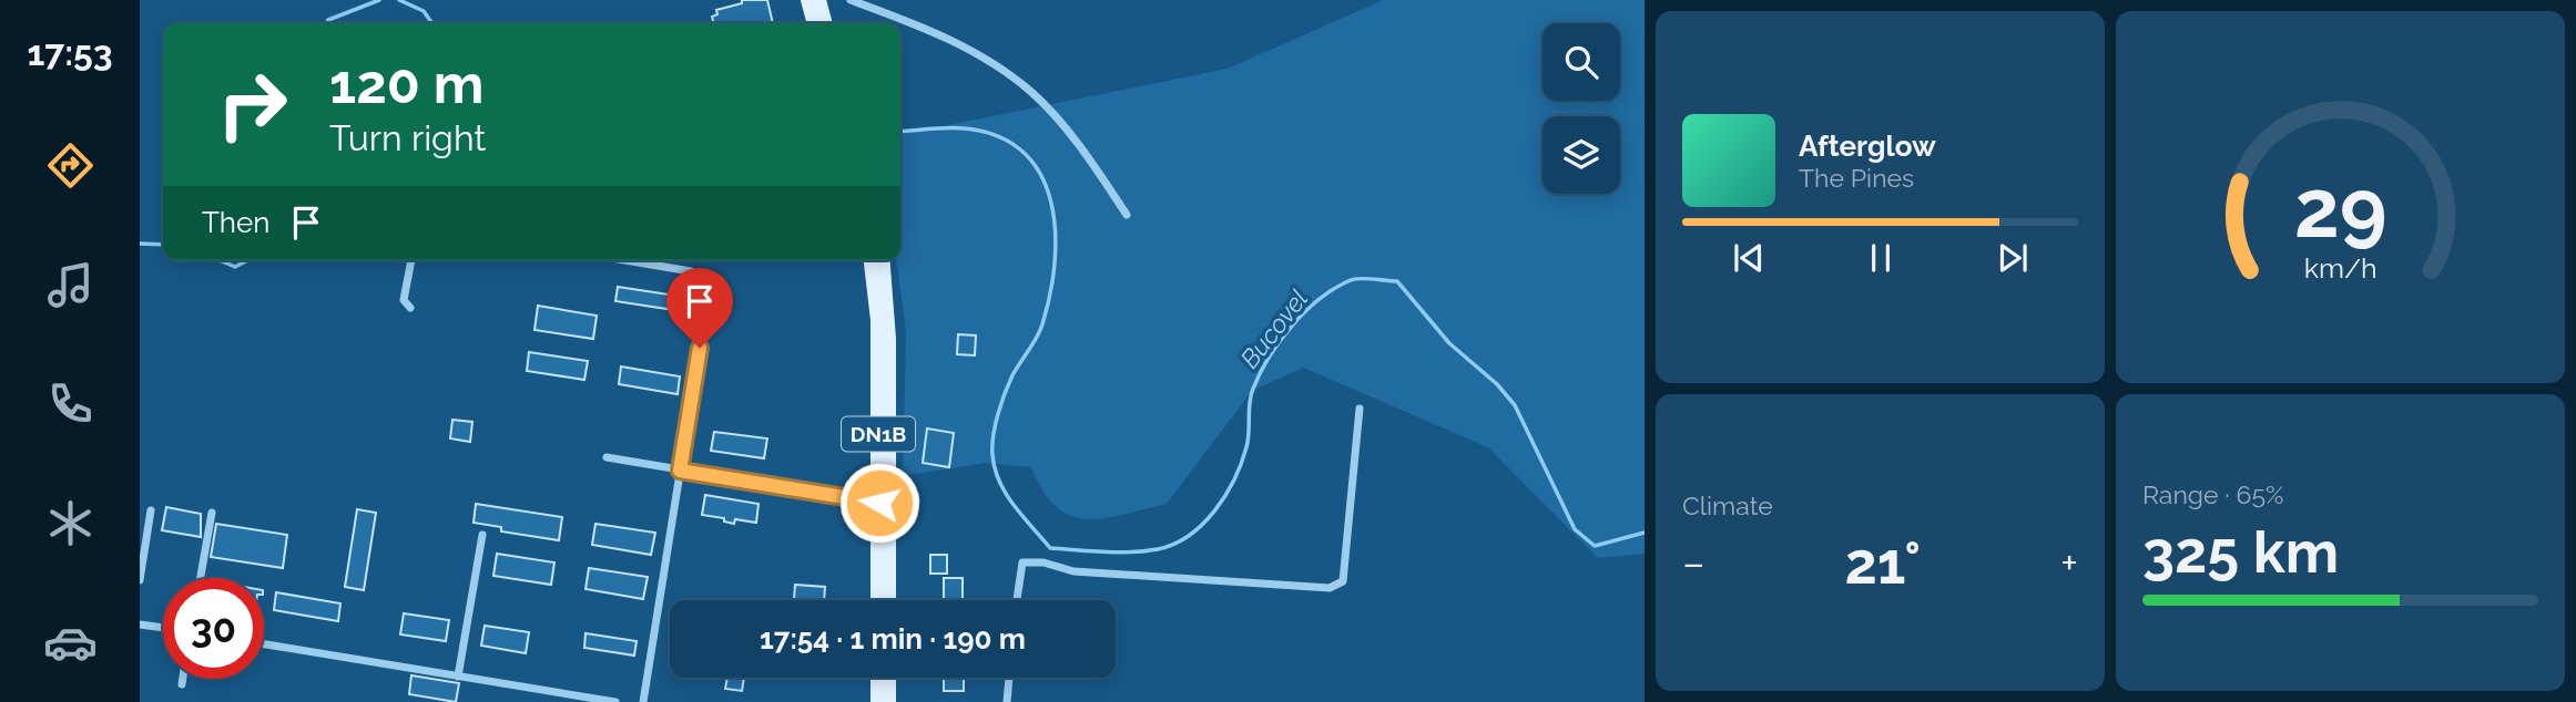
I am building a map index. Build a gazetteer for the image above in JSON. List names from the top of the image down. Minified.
{"streets":{"main road":["DN1B"]},"water":["Bucovel"],"page":{"tabs":"17:53","turn":["120 m","Turn right"],"song":["Afterglow","The Pines"],"then":"Then","tile":["Climate",["Range · 65%","325 km"]],"heat":["−","21°","+"],"limit":"30","trip":"17:54 · 1 min · 190 m","gauge":["29","km/h"]}}
